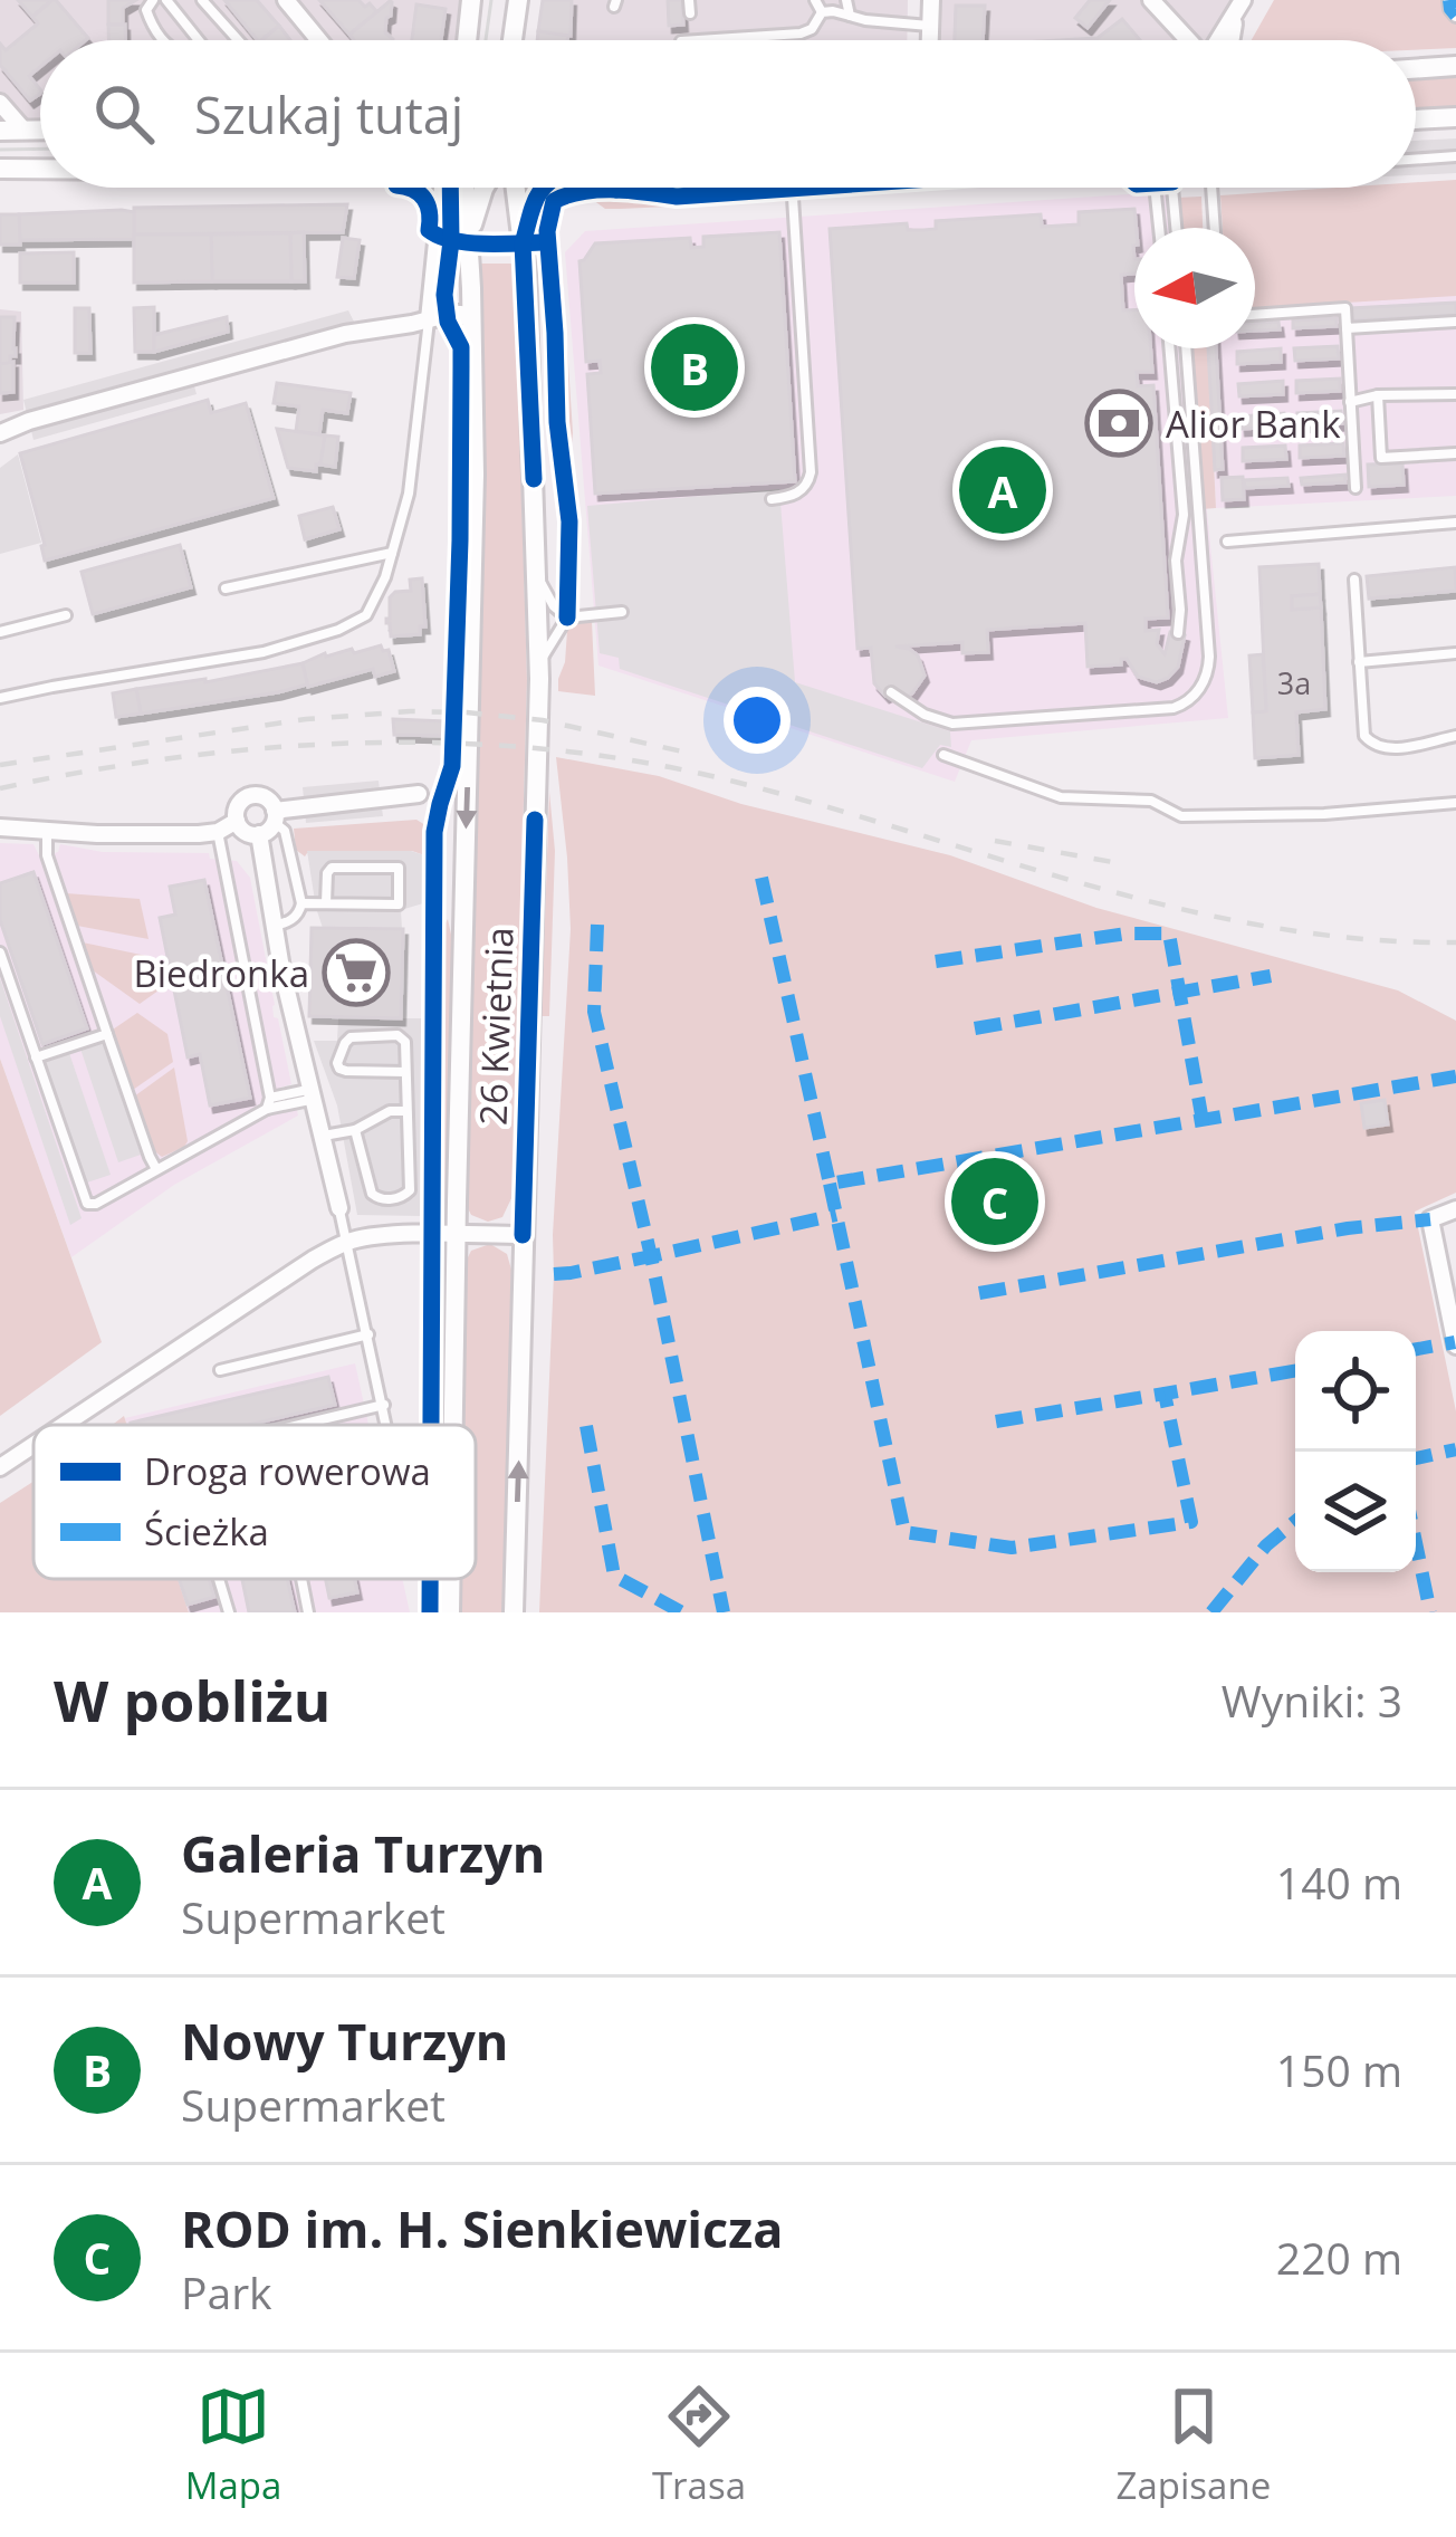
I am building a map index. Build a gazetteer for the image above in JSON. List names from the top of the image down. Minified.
{"streets":{"street":["26 Kwietnia"]},"places":{"bank":["Alior Bank"],"supermarket":["Biedronka"]},"house_numbers":["3a"],"legend":["Droga rowerowa","Ścieżka"],"north":"left","page":{"search":"Szukaj tutaj","pins":["B","A","C"],"heading":["W pobliżu","Wyniki: 3"],"list":[{"mark":"A","name":"Galeria Turzyn","note":"Supermarket","value":"140 m"},{"mark":"B","name":"Nowy Turzyn","note":"Supermarket","value":"150 m"},{"mark":"C","name":"ROD im. H. Sienkiewicza","note":"Park","value":"220 m"}],"nav":["Mapa","Trasa","Zapisane"]}}
